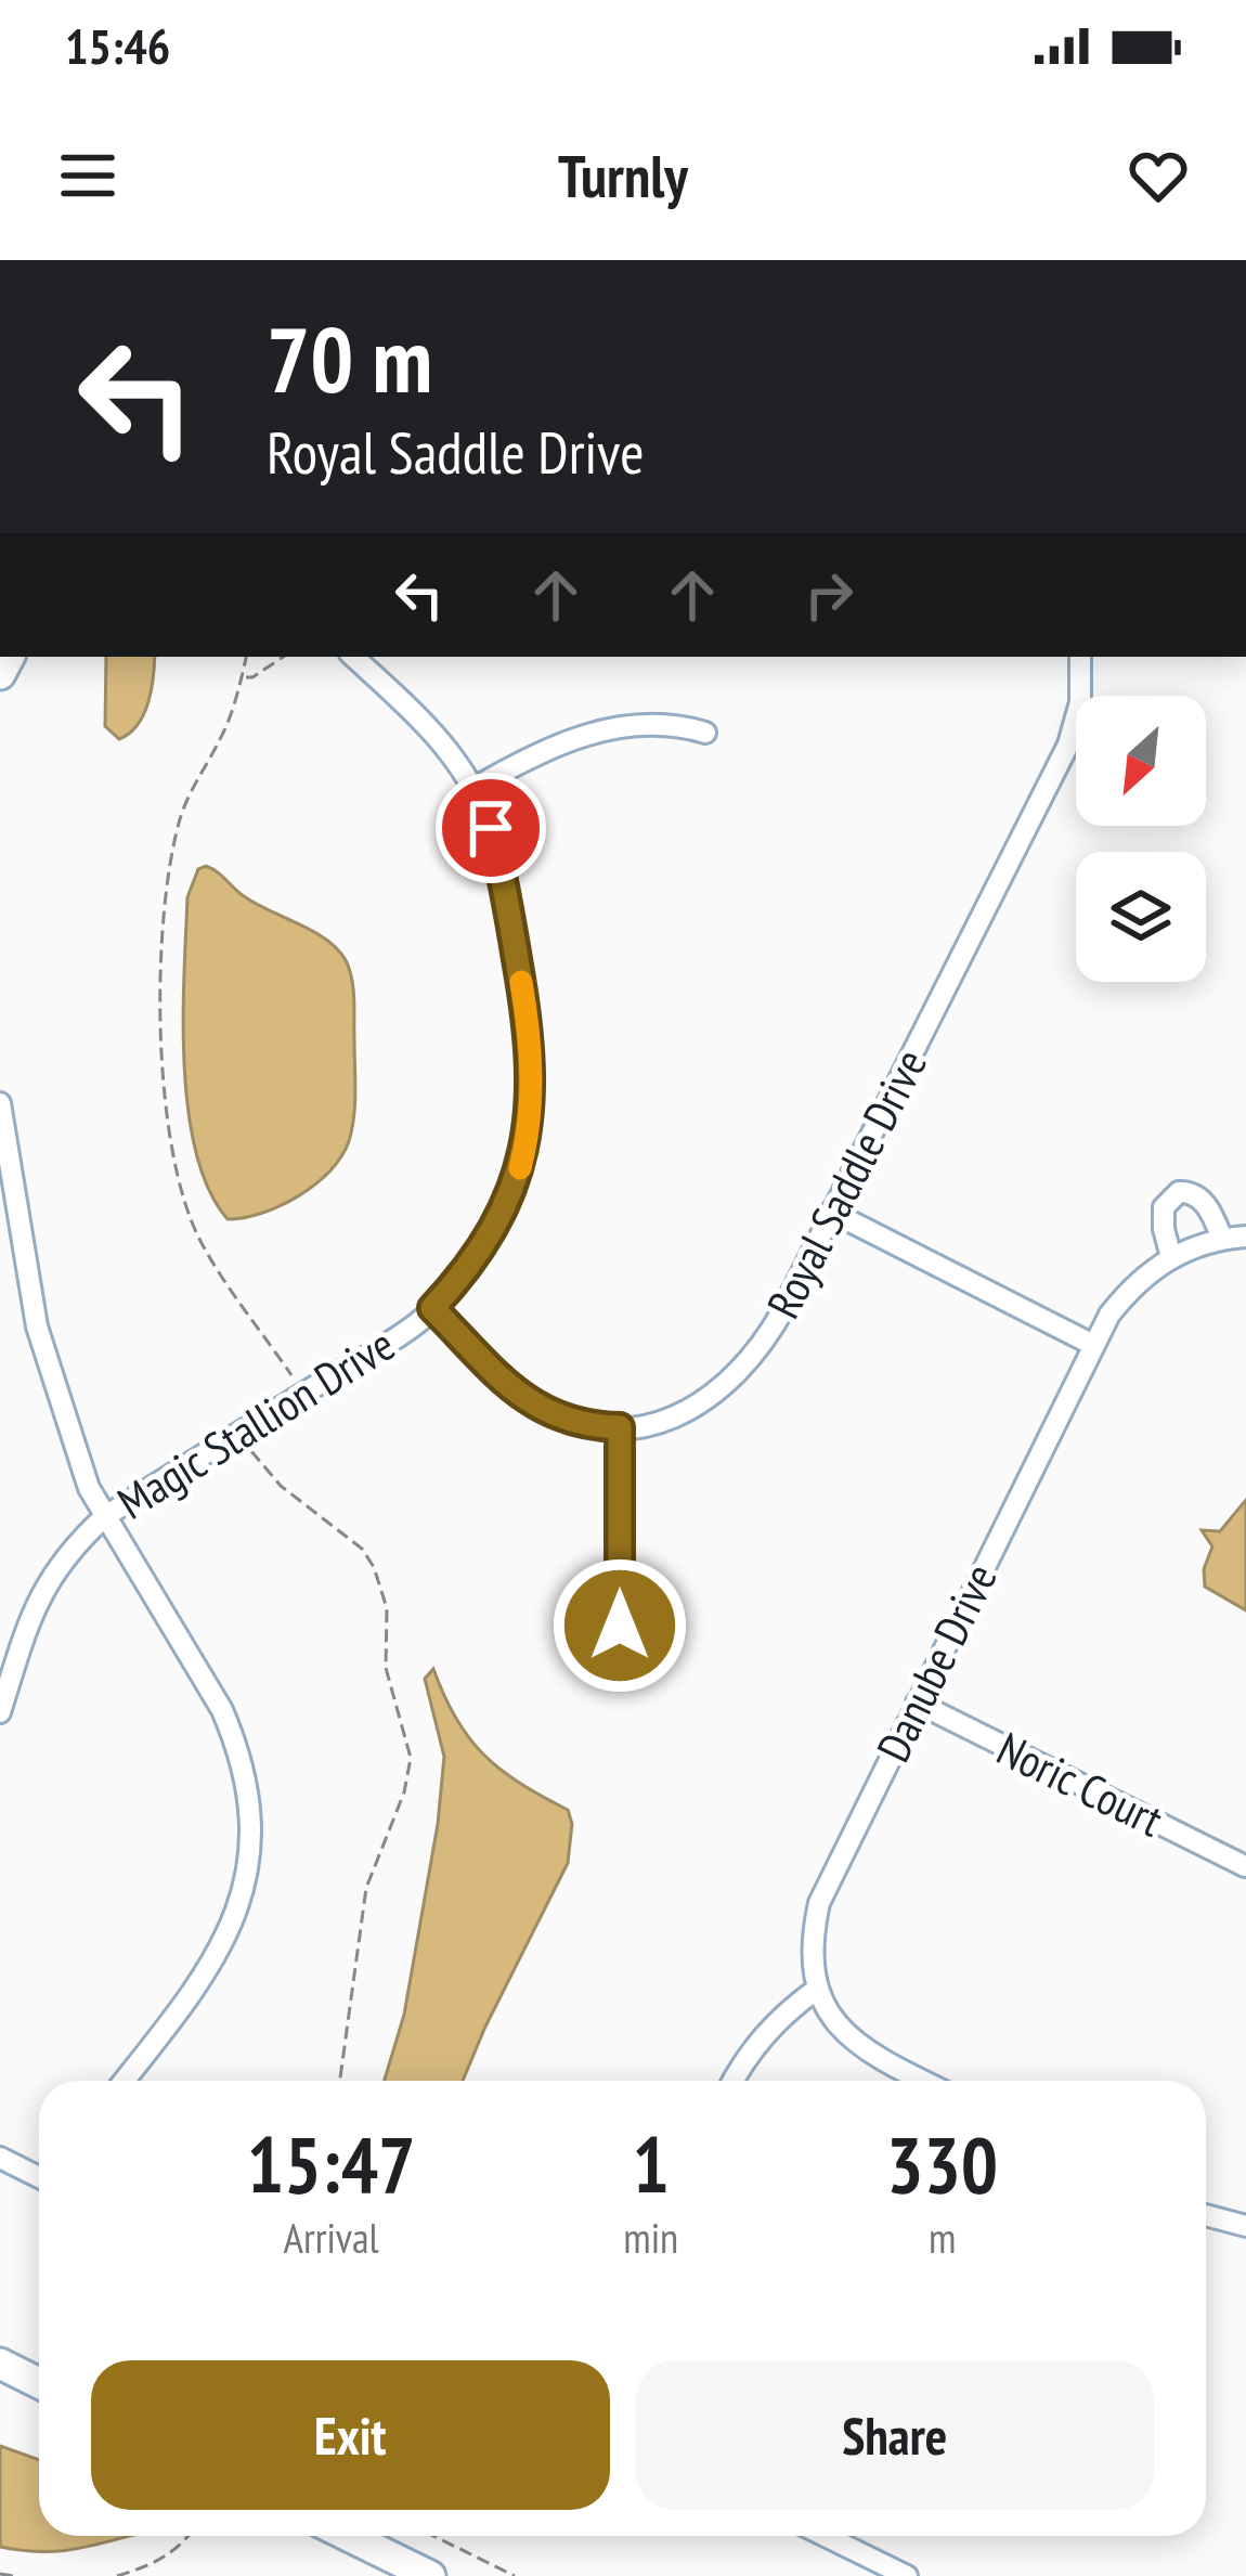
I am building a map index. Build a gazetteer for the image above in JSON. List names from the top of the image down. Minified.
{"streets":{"street":["Royal Saddle Drive","Magic Stallion Drive","Danube Drive","Noric Court"]},"crossings":[["Royal Saddle Drive","Magic Stallion Drive"],["Danube Drive","Noric Court"]],"north":"bottom left","page":{"status":"15:46","header":"Turnly","turn":["70 m","Royal Saddle Drive"],"eta":["15:47","Arrival","1","min","330","m"],"buttons":["Exit","Share"]}}
